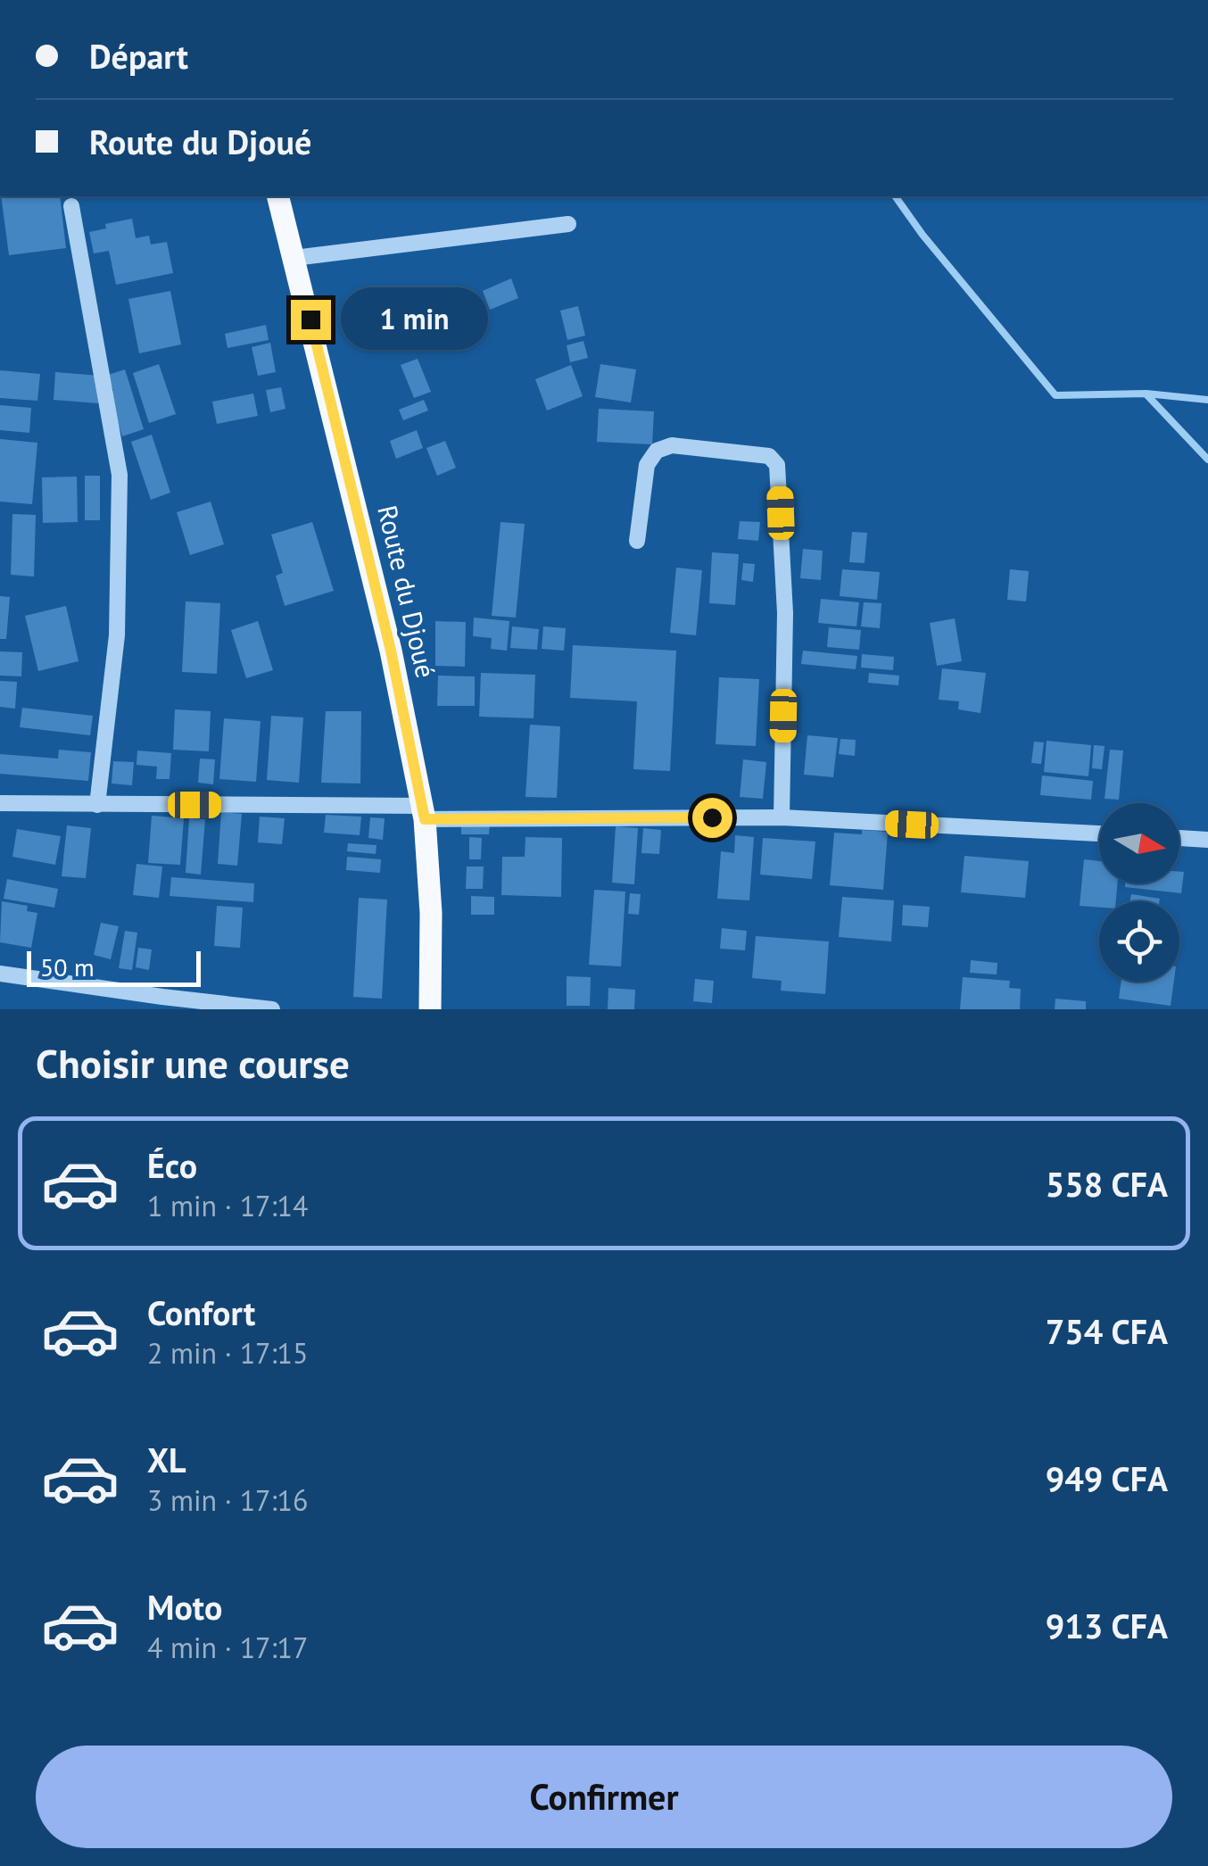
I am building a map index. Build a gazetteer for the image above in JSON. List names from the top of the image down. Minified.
{"streets":{"main road":["Route du Djoué"]},"scale_bar":"50 m","north":"right","page":{"banner":["Départ","Route du Djoué"],"bubble":"1 min","scale":"50 m","heading":"Choisir une course","list":[{"name":"Éco","note":"1 min · 17:14","value":"558 CFA"},{"name":"Confort","note":"2 min · 17:15","value":"754 CFA"},{"name":"XL","note":"3 min · 17:16","value":"949 CFA"},{"name":"Moto","note":"4 min · 17:17","value":"913 CFA"}],"buttons":"Confirmer"}}
